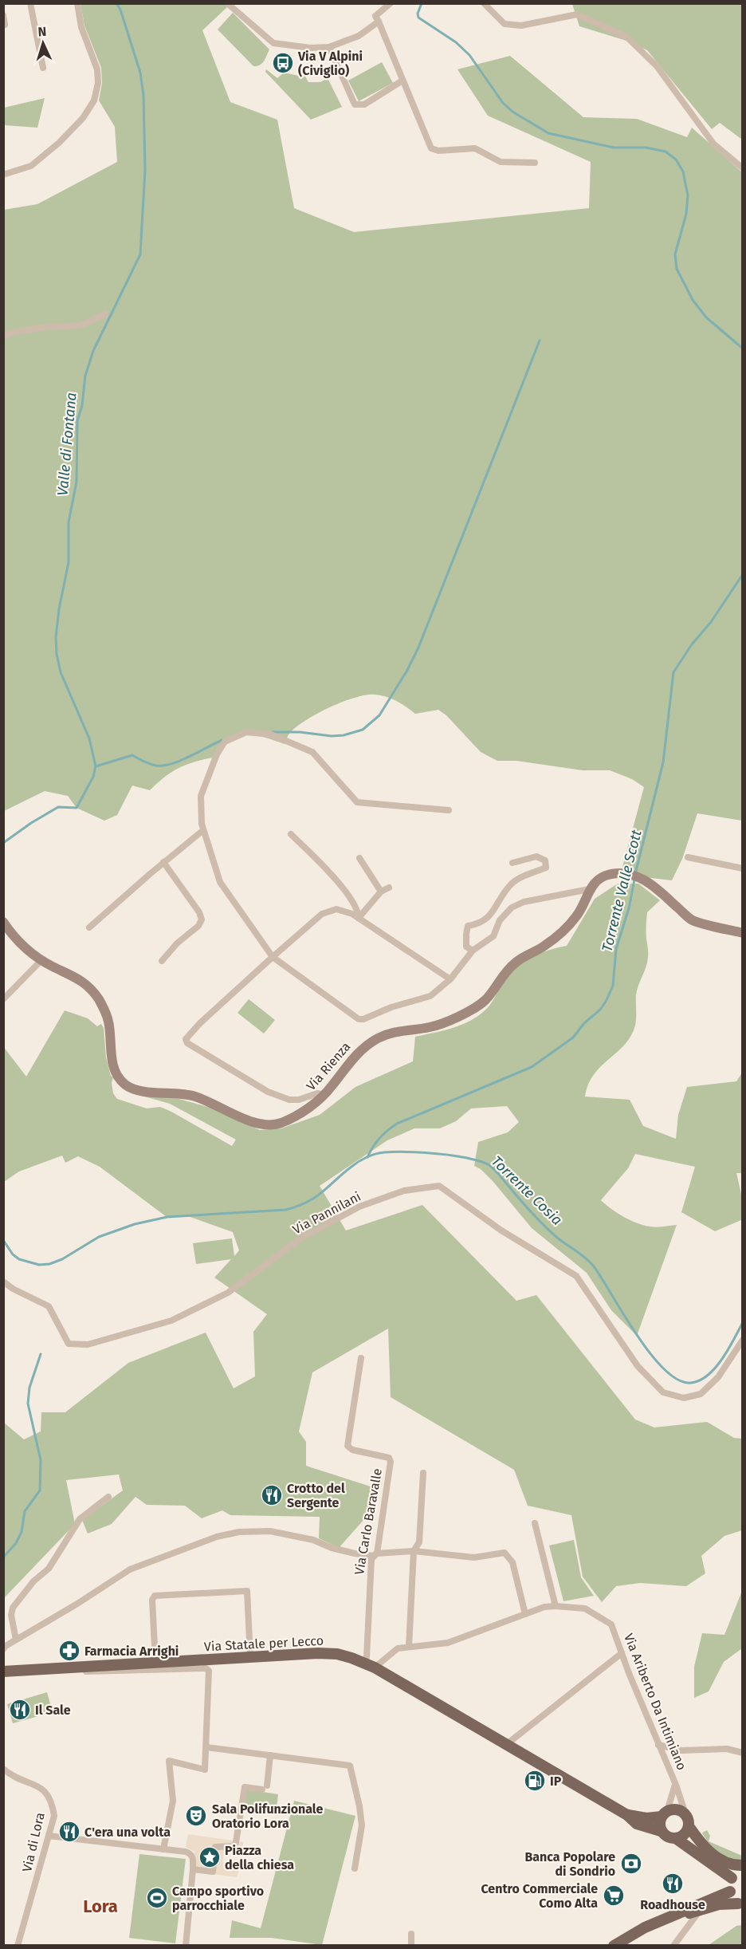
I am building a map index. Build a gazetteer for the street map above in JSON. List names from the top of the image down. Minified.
{"streets":{"main road":["Via Statale per Lecco"],"street":["Via Rienza","Via Pannilani","Via Carlo Baravalle","Via Ariberto Da Intimiano","Via di Lora"]},"crossings":[["Via Carlo Baravalle","Via Statale per Lecco"],["Via Carlo Baravalle","Via Ariberto Da Intimiano"],["Via Statale per Lecco","Via Ariberto Da Intimiano"]],"districts":["Lora"],"water":["Valle di Fontana","Torrente Valle Scott","Torrente Cosia"],"places":{"bus stop":["Via V Alpini (Civiglio)"],"restaurant":["Crotto del Sergente","Il Sale","C'era una volta","Roadhouse"],"pharmacy":["Farmacia Arrighi"],"fuel station":["IP"],"theatre":["Sala Polifunzionale Oratorio Lora"],"place":["Piazza della chiesa"],"bank":["Banca Popolare di Sondrio"],"supermarket":["Centro Commerciale Como Alta"],"sports":["Campo sportivo parrocchiale"]},"north":"top"}
